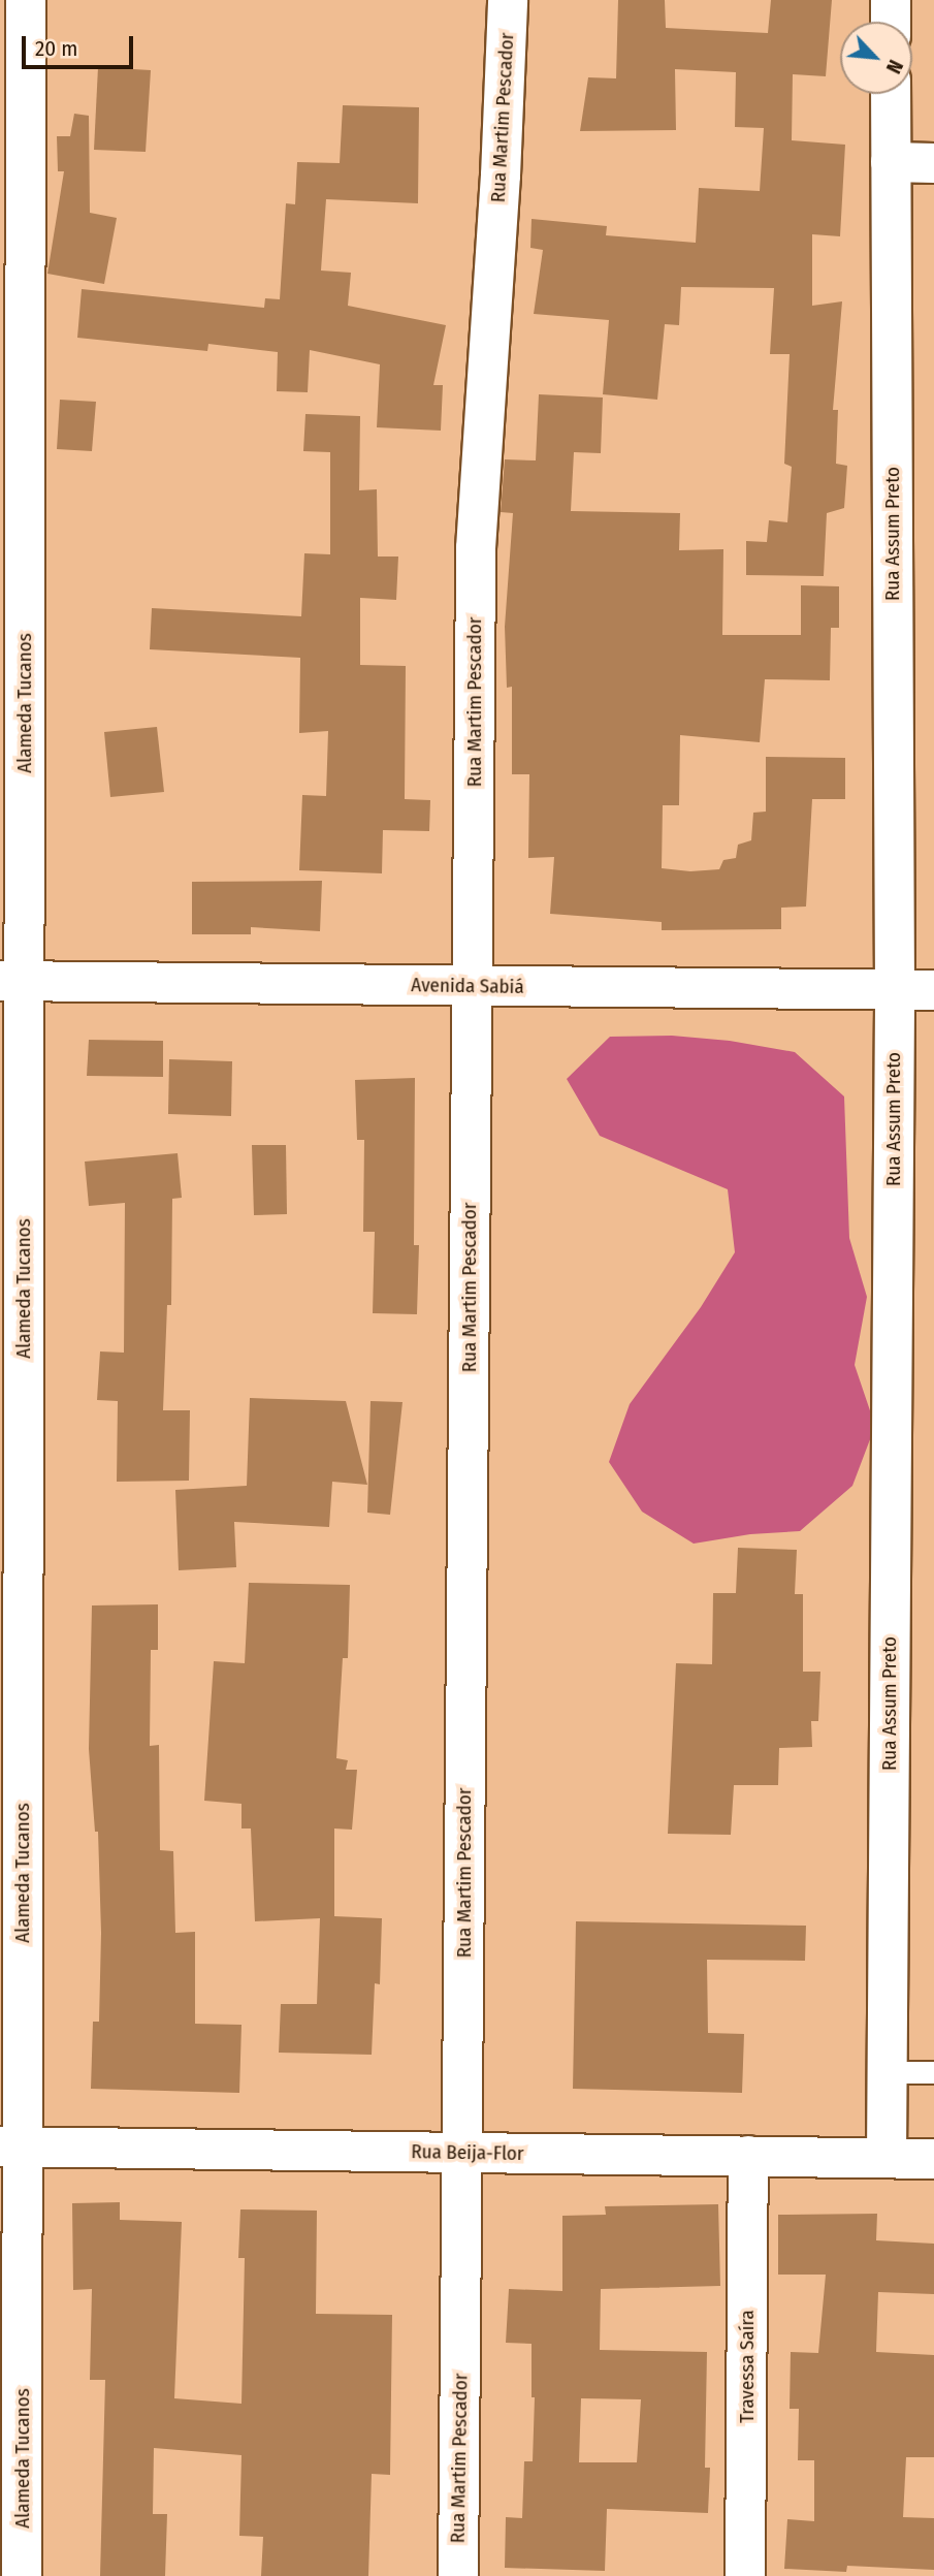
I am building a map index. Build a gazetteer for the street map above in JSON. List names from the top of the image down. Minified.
{"streets":{"street":["Rua Martim Pescador","Rua Assum Preto","Alameda Tucanos","Avenida Sabiá","Rua Beija-Flor","Travessa Saíra"]},"crossings":[["Rua Martim Pescador","Avenida Sabiá"],["Rua Martim Pescador","Rua Beija-Flor"],["Rua Assum Preto","Avenida Sabiá"],["Rua Assum Preto","Rua Beija-Flor"],["Alameda Tucanos","Avenida Sabiá"],["Alameda Tucanos","Rua Beija-Flor"],["Rua Beija-Flor","Travessa Saíra"]],"scale_bar":"20 m","north":"bottom right"}
